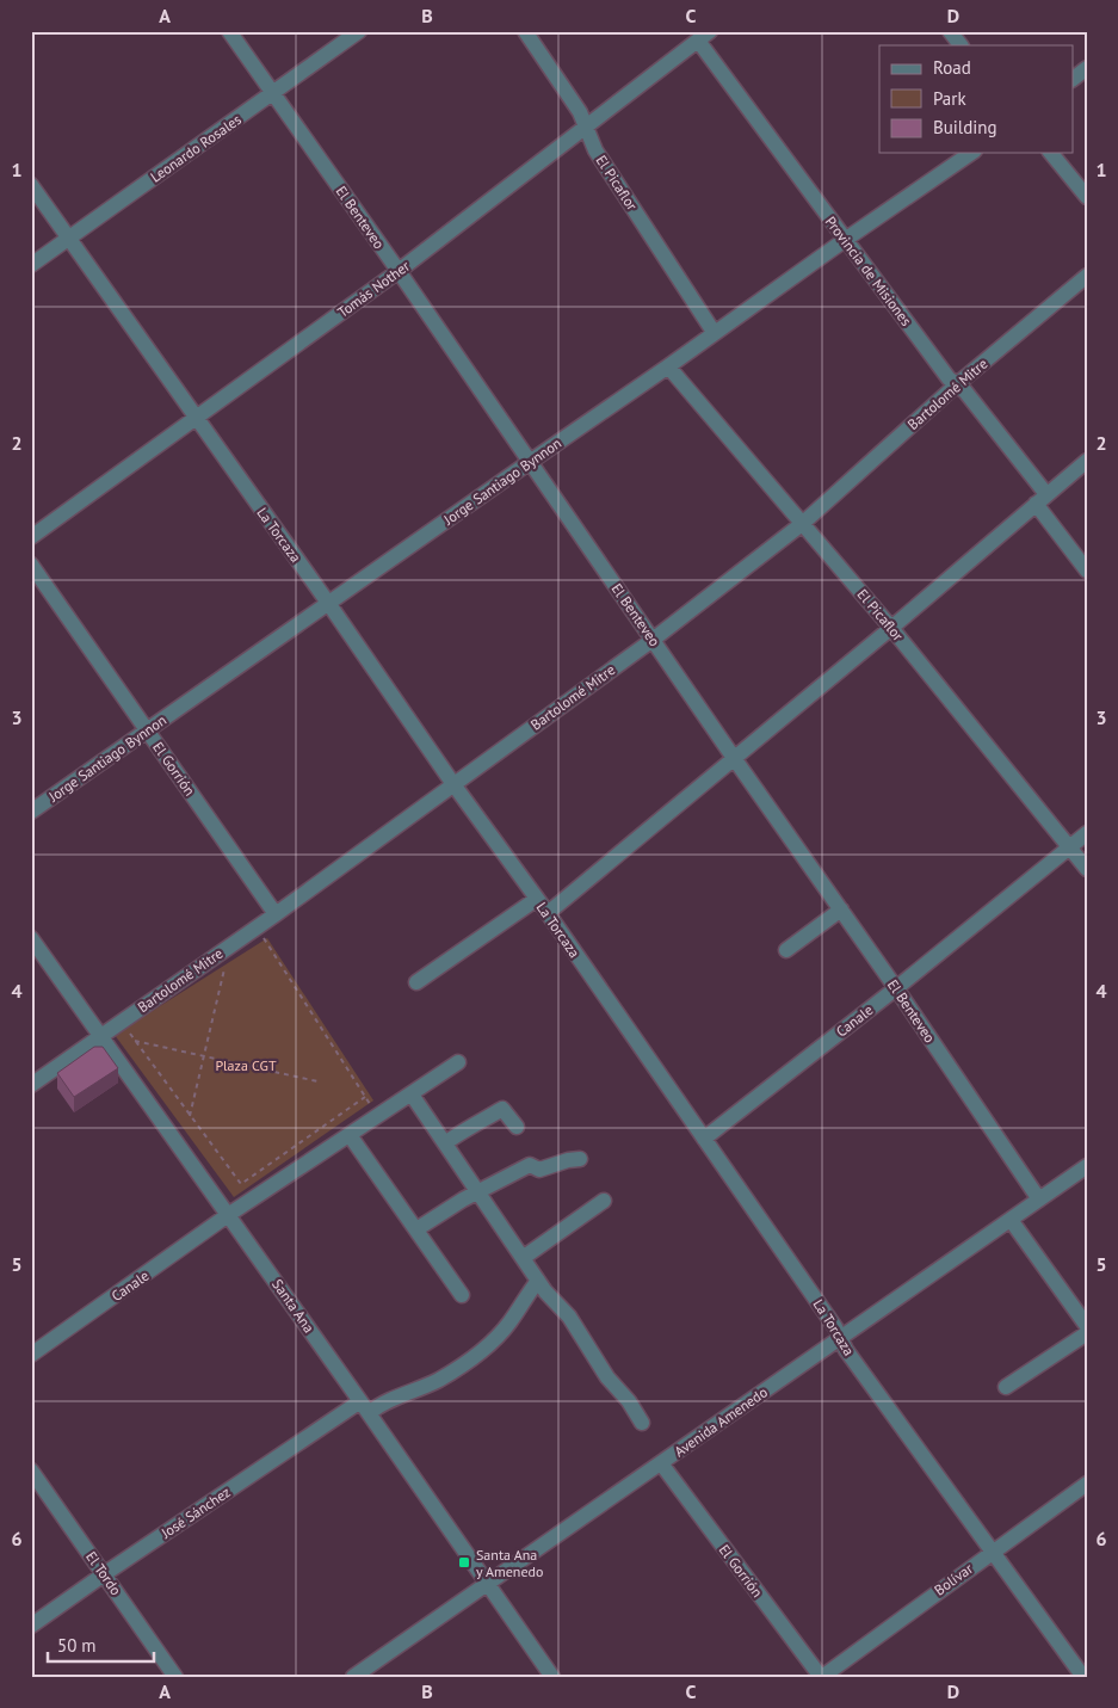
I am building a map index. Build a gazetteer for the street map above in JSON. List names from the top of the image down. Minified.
{"streets":{"street":["Leonardo Rosales","El Picaflor","El Benteveo","Provincia de Misiones","Tomás Nother","Bartolomé Mitre","Jorge Santiago Bynnon","La Torcaza","El Gorrión","Canale","Santa Ana","Avenida Amenedo","José Sánchez","El Tordo","Bolívar"]},"crossings":[["Leonardo Rosales","El Benteveo"],["Leonardo Rosales","La Torcaza"],["El Picaflor","Tomás Nother"],["El Picaflor","Bartolomé Mitre"],["El Picaflor","Jorge Santiago Bynnon"],["El Picaflor","Canale"],["El Benteveo","Tomás Nother"],["El Benteveo","Bartolomé Mitre"],["El Benteveo","Jorge Santiago Bynnon"],["El Benteveo","Canale"],["El Benteveo","Avenida Amenedo"],["Provincia de Misiones","Tomás Nother"],["Provincia de Misiones","Bartolomé Mitre"],["Provincia de Misiones","Jorge Santiago Bynnon"],["Tomás Nother","La Torcaza"],["Bartolomé Mitre","La Torcaza"],["Bartolomé Mitre","El Gorrión"],["Bartolomé Mitre","Santa Ana"],["Jorge Santiago Bynnon","La Torcaza"],["Jorge Santiago Bynnon","El Gorrión"],["La Torcaza","Canale"],["La Torcaza","Avenida Amenedo"],["La Torcaza","Bolívar"],["El Gorrión","Avenida Amenedo"],["El Gorrión","Bolívar"],["Canale","Santa Ana"],["Santa Ana","Avenida Amenedo"],["Santa Ana","José Sánchez"],["José Sánchez","El Tordo"]],"parks":["Plaza CGT"],"places":{"transit":["Santa Ana y Amenedo"]},"legend":["Road","Park","Building"],"scale_bar":"50 m","grid":{"columns":["A","B","C","D"],"rows":["1","2","3","4","5","6"]}}
